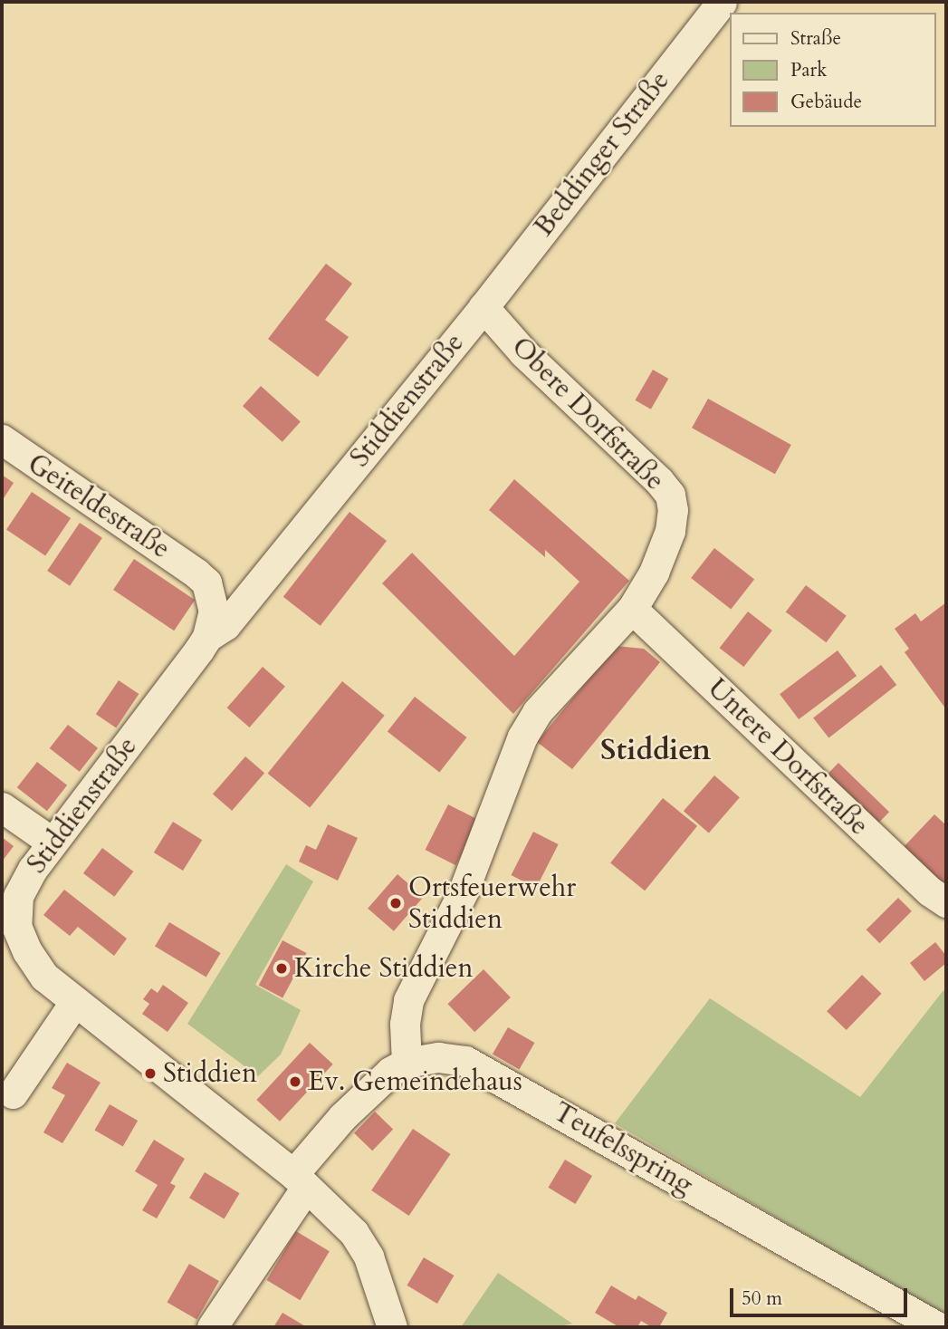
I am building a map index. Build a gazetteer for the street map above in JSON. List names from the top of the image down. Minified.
{"streets":{"street":["Beddinger Straße","Stiddienstraße","Obere Dorfstraße","Geiteldestraße","Untere Dorfstraße","Teufelsspring"]},"crossings":[["Beddinger Straße","Stiddienstraße"],["Beddinger Straße","Obere Dorfstraße"],["Stiddienstraße","Obere Dorfstraße"],["Stiddienstraße","Geiteldestraße"],["Stiddienstraße","Teufelsspring"],["Obere Dorfstraße","Untere Dorfstraße"],["Obere Dorfstraße","Teufelsspring"]],"districts":["Stiddien"],"places":["Ortsfeuerwehr Stiddien","Kirche Stiddien","Stiddien","Ev. Gemeindehaus"],"legend":["Straße","Park","Gebäude"],"scale_bar":"50 m"}
